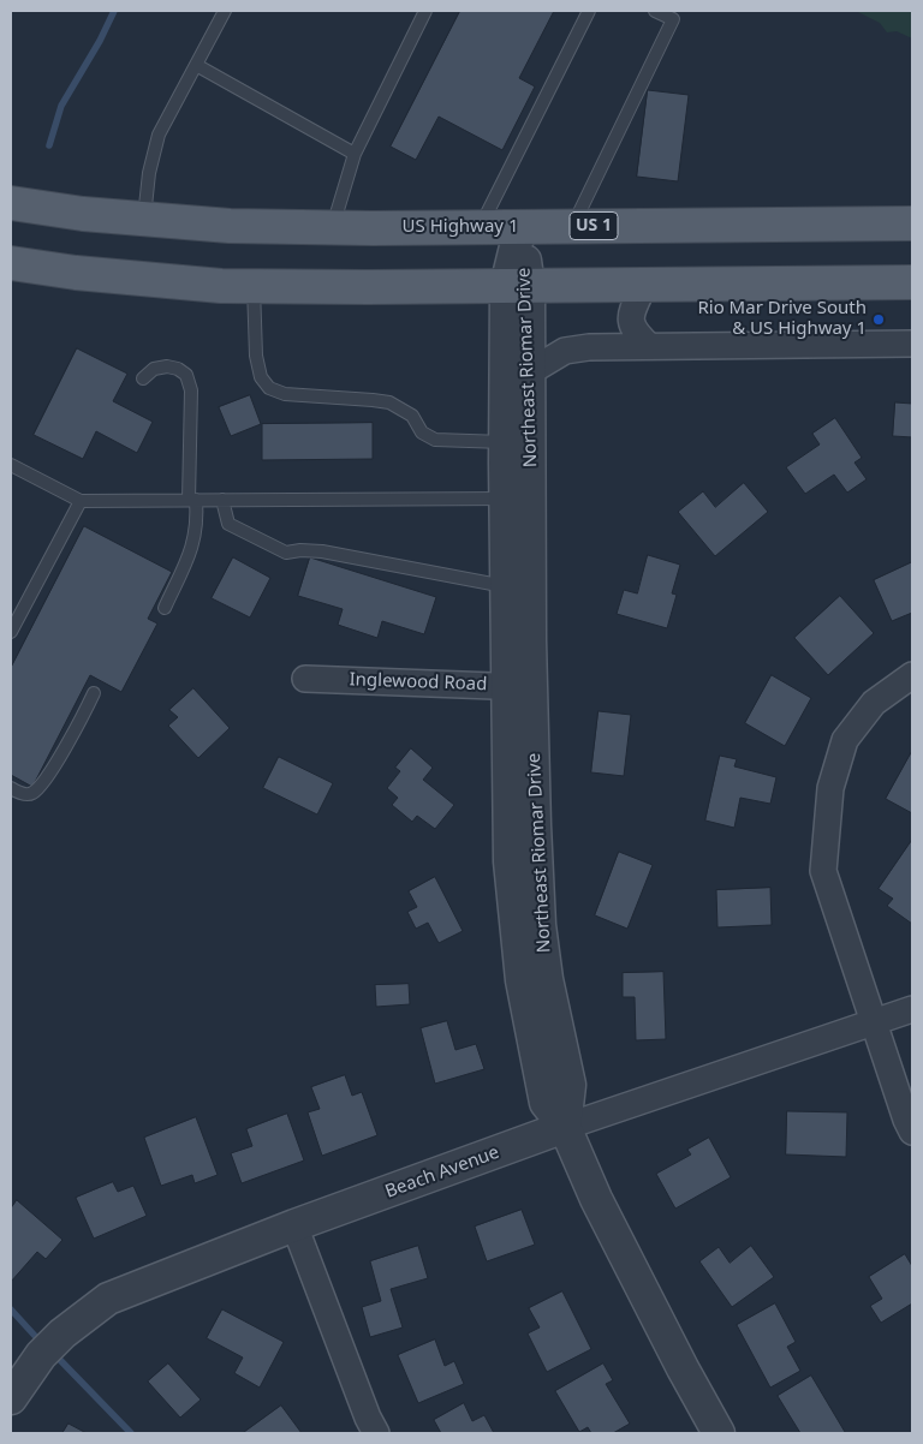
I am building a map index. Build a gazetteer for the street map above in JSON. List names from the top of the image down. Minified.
{"streets":{"main road":["US 1","US Highway 1"],"street":["Northeast Riomar Drive","Inglewood Road","Beach Avenue"]},"crossings":[["US Highway 1","Northeast Riomar Drive"],["Northeast Riomar Drive","Inglewood Road"],["Northeast Riomar Drive","Beach Avenue"]],"places":["Rio Mar Drive South & US Highway 1"]}
